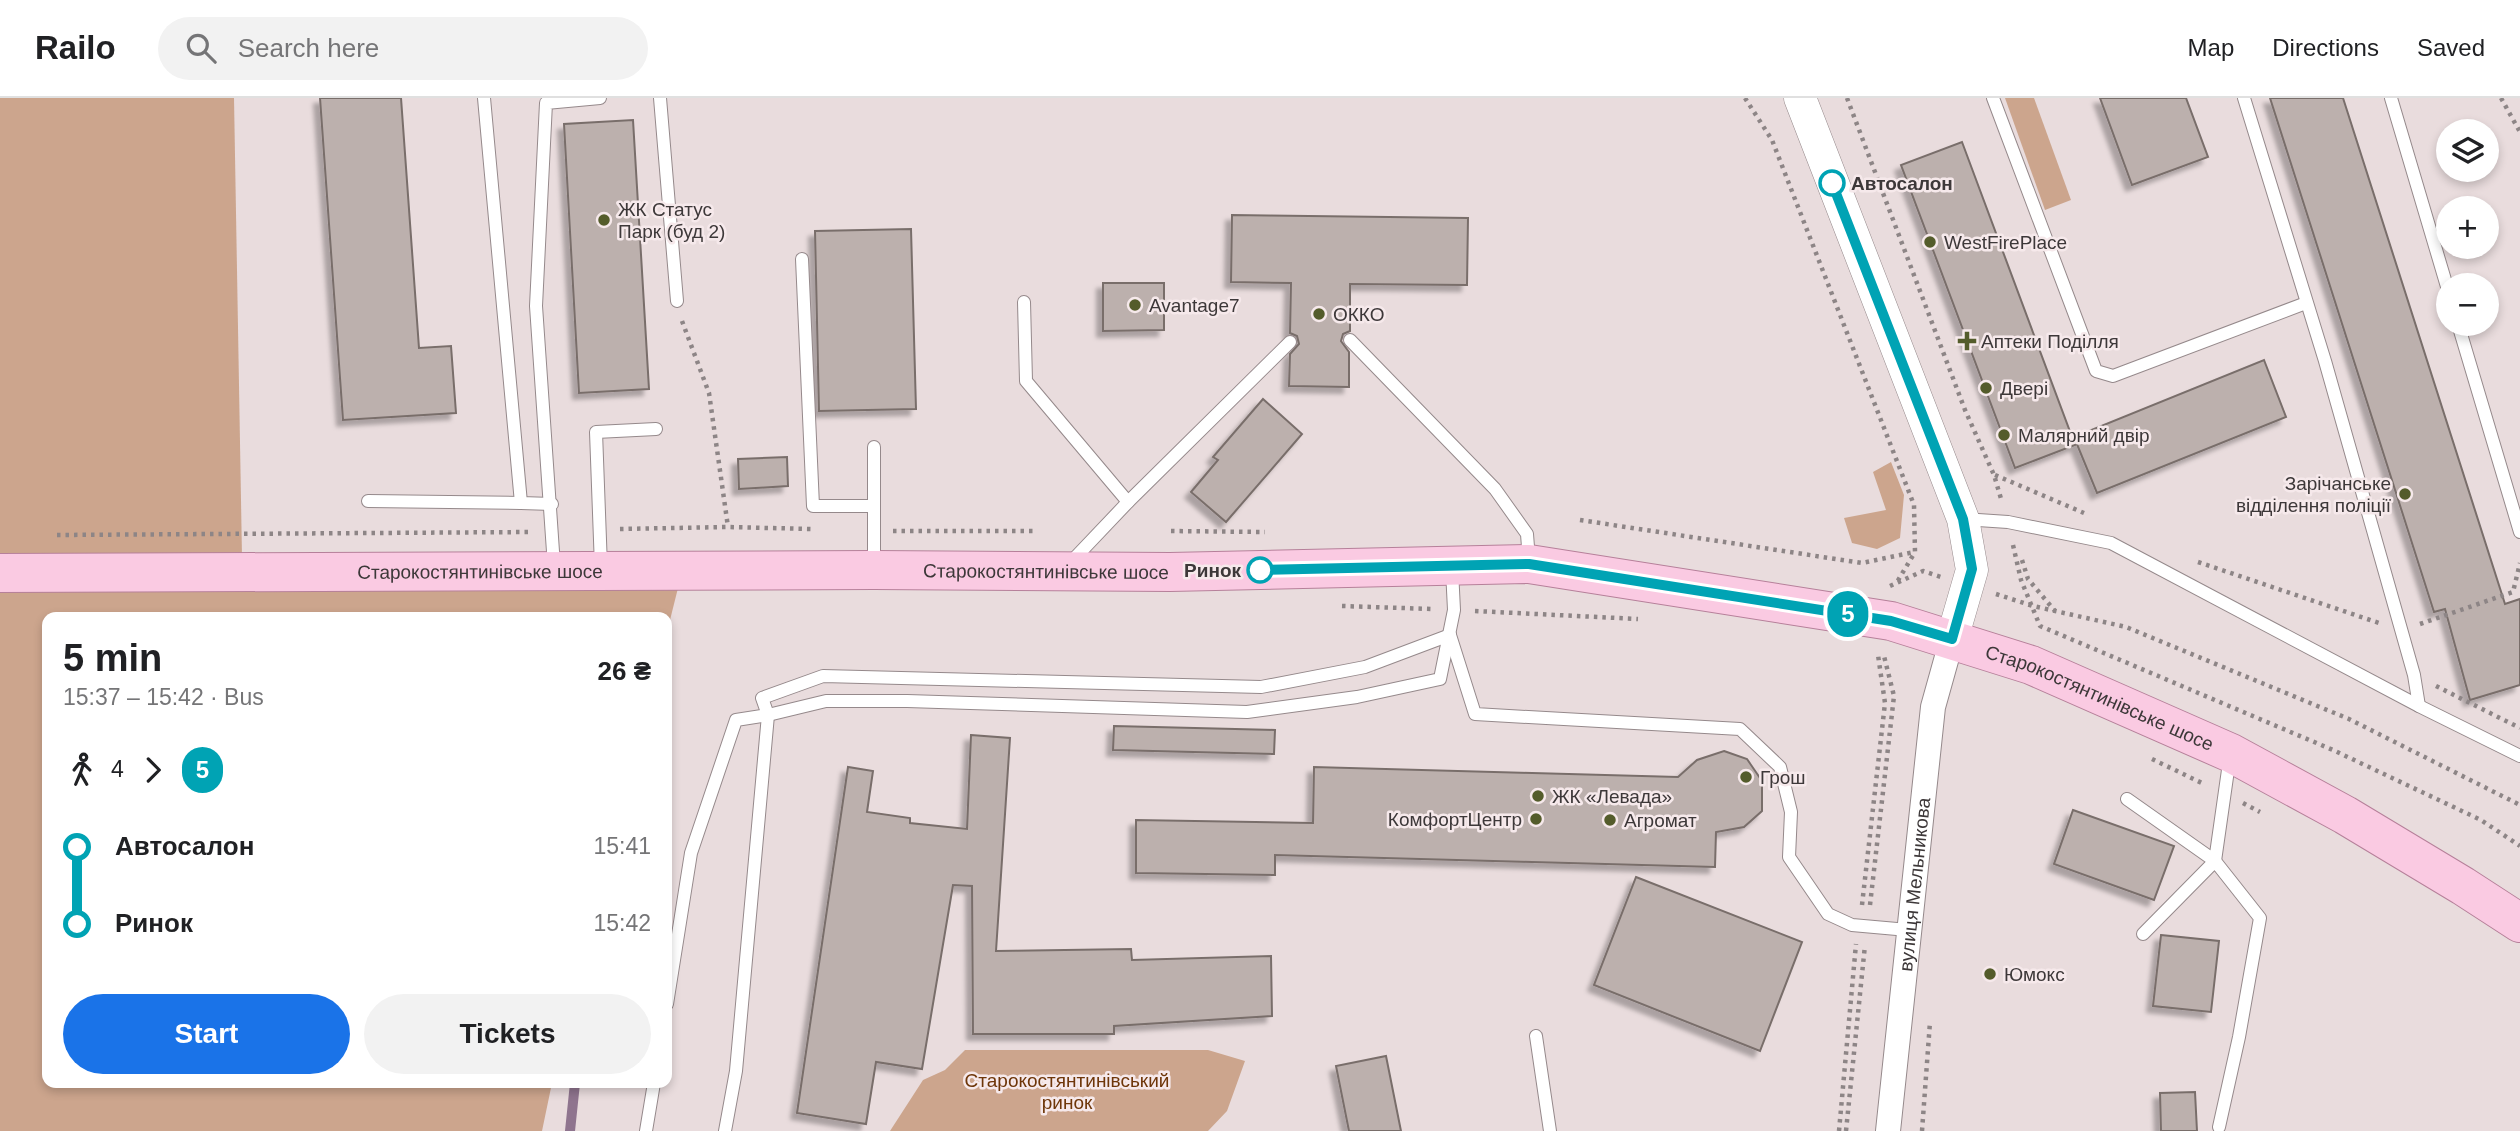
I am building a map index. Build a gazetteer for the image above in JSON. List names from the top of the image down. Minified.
{"streets":{"main road":["Старокостянтинівське шосе"],"street":["вулиця Мельникова"]},"crossings":[["Старокостянтинівське шосе","вулиця Мельникова"]],"parks":["Старокостянтинівський ринок"],"places":{"other":["Автосалон","ЖК Статус Парк (буд 2)","WestFirePlace","Avantage7","ОККО","Двері","Малярний двір","Зарічанське відділення поліції","Ринок","Грош","ЖК «Левада»","КомфортЦентр","Агромат","Юмокс"],"health":["Аптеки Поділля"]},"lines":["bus line 5"],"page":{"header":"Railo","search":"Search here","nav":["Map","Directions","Saved"],"on_map":"5","map_buttons":["+","−"],"heading":["5 min","15:37 – 15:42 · Bus","26 ₴"],"legs":["4","5"],"list":[{"name":"Автосалон","value":"15:41"},{"name":"Ринок","value":"15:42"}],"buttons":["Start","Tickets"]}}
